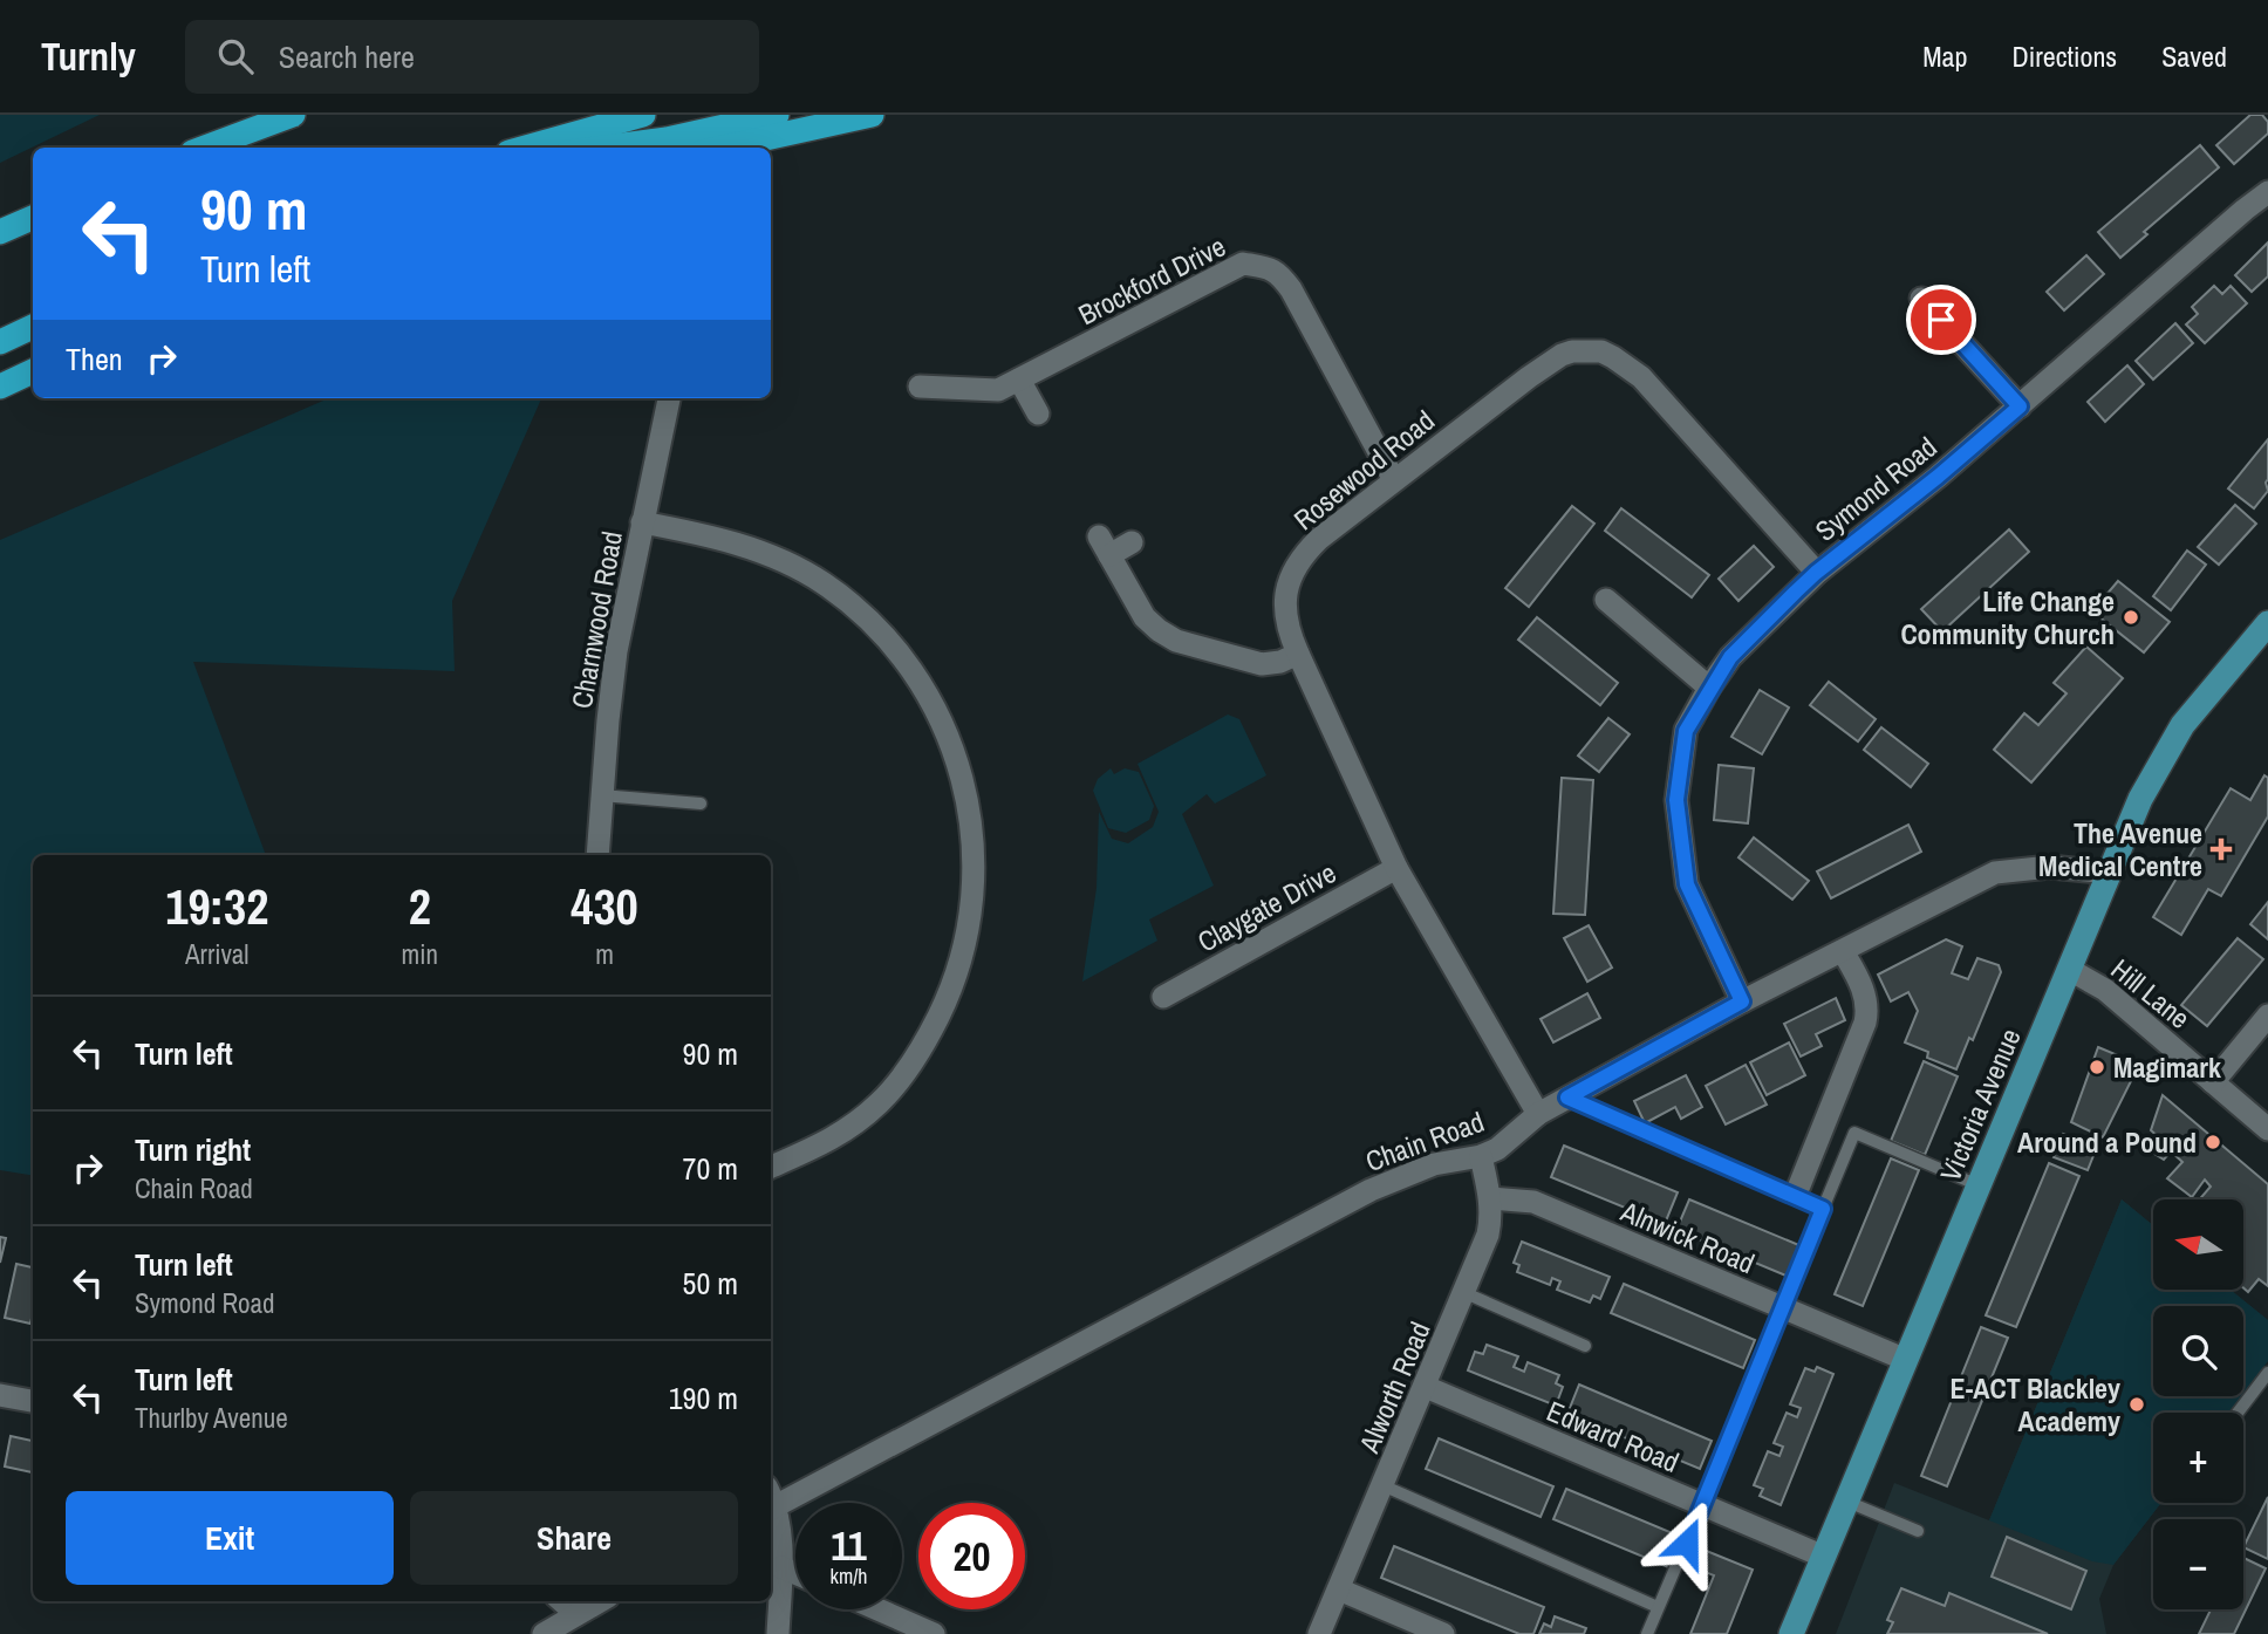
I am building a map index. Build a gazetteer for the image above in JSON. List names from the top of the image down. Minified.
{"streets":{"main road":["Victoria Avenue"],"street":["Brockford Drive","Rosewood Road","Symond Road","Charnwood Road","Claygate Drive","Hill Lane","Chain Road","Alnwick Road","Alworth Road","Edward Road"]},"crossings":[["Brockford Drive","Rosewood Road"],["Rosewood Road","Symond Road"],["Rosewood Road","Claygate Drive"],["Rosewood Road","Chain Road"],["Symond Road","Chain Road"],["Hill Lane","Victoria Avenue"],["Victoria Avenue","Chain Road"],["Victoria Avenue","Alnwick Road"],["Victoria Avenue","Edward Road"],["Chain Road","Alworth Road"],["Alnwick Road","Alworth Road"],["Alworth Road","Edward Road"]],"places":{"other":["Life Change Community Church","Magimark","Around a Pound","E-ACT Blackley Academy"],"health":["The Avenue Medical Centre"]},"north":"left","page":{"header":"Turnly","search":"Search here","nav":["Map","Directions","Saved"],"turn":["90 m","Turn left"],"then":"Then","eta":["19:32","Arrival","2","min","430","m"],"list":[{"name":"Turn left","value":"90 m"},{"name":"Turn right","note":"Chain Road","value":"70 m"},{"name":"Turn left","note":"Symond Road","value":"50 m"},{"name":"Turn left","note":"Thurlby Avenue","value":"190 m"}],"map_buttons":["+","−"],"buttons":["Exit","Share"],"speed":"11 km/h","limit":"20"}}
